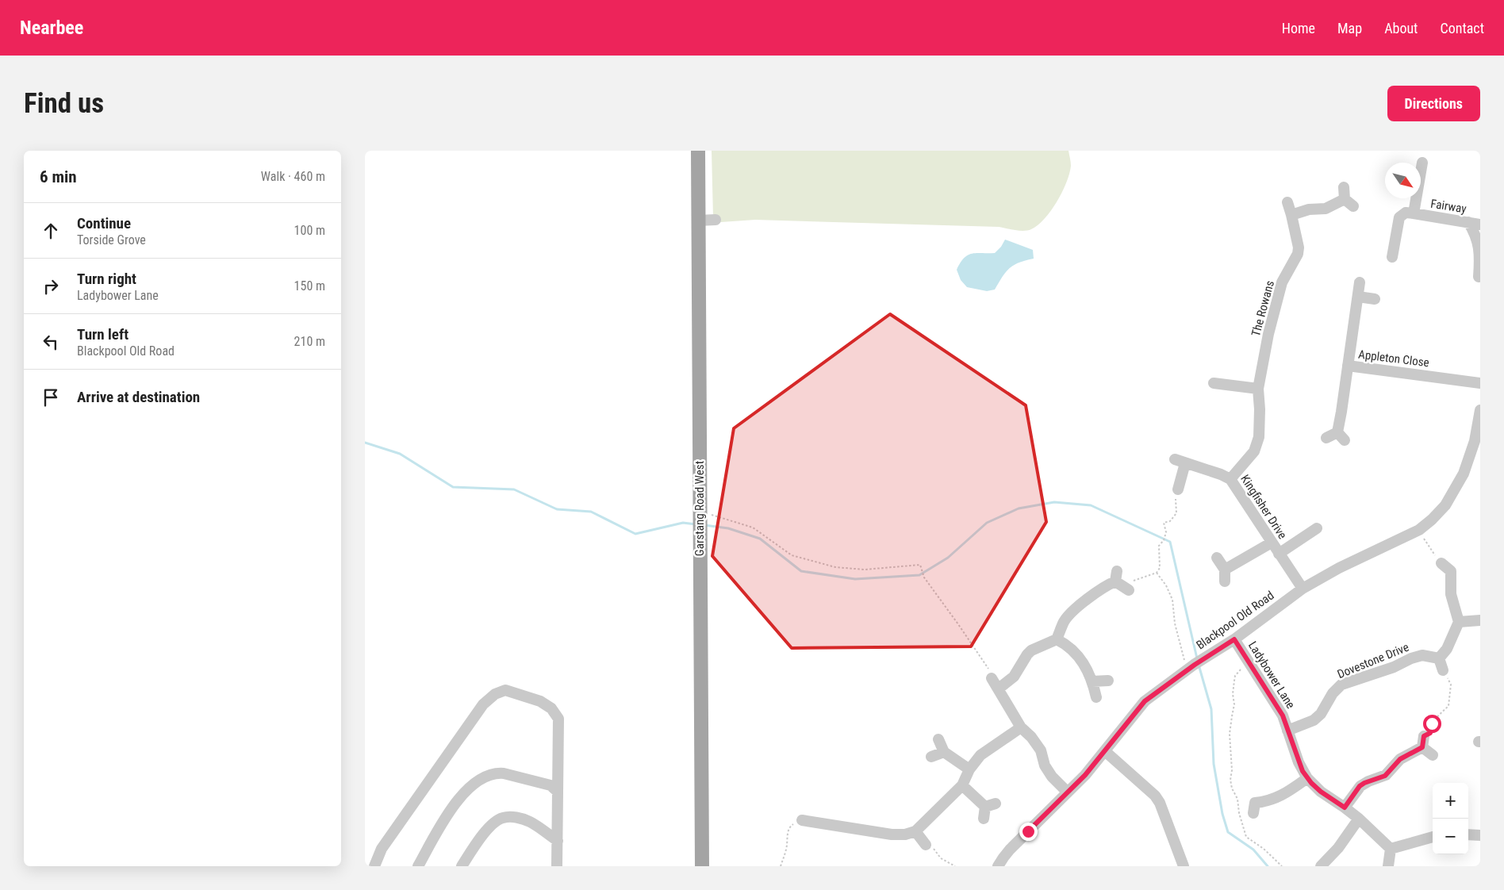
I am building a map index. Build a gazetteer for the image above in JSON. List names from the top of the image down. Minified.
{"streets":{"main road":["Garstang Road West"],"street":["Fairway","The Rowans","Appleton Close","Kingfisher Drive","Blackpool Old Road","Dovestone Drive","Ladybower Lane"]},"crossings":[["The Rowans","Kingfisher Drive"],["Kingfisher Drive","Blackpool Old Road"],["Blackpool Old Road","Ladybower Lane"],["Dovestone Drive","Ladybower Lane"]],"north":"bottom right","page":{"header":"Nearbee","nav":["Home","Map","About","Contact"],"buttons":"Directions","title":"Find us","heading":["6 min","Walk · 460 m"],"list":[["Continue","Torside Grove","100 m"],["Turn right","Ladybower Lane","150 m"],["Turn left","Blackpool Old Road","210 m"],"Arrive at destination"],"map_buttons":["+","−"]}}
